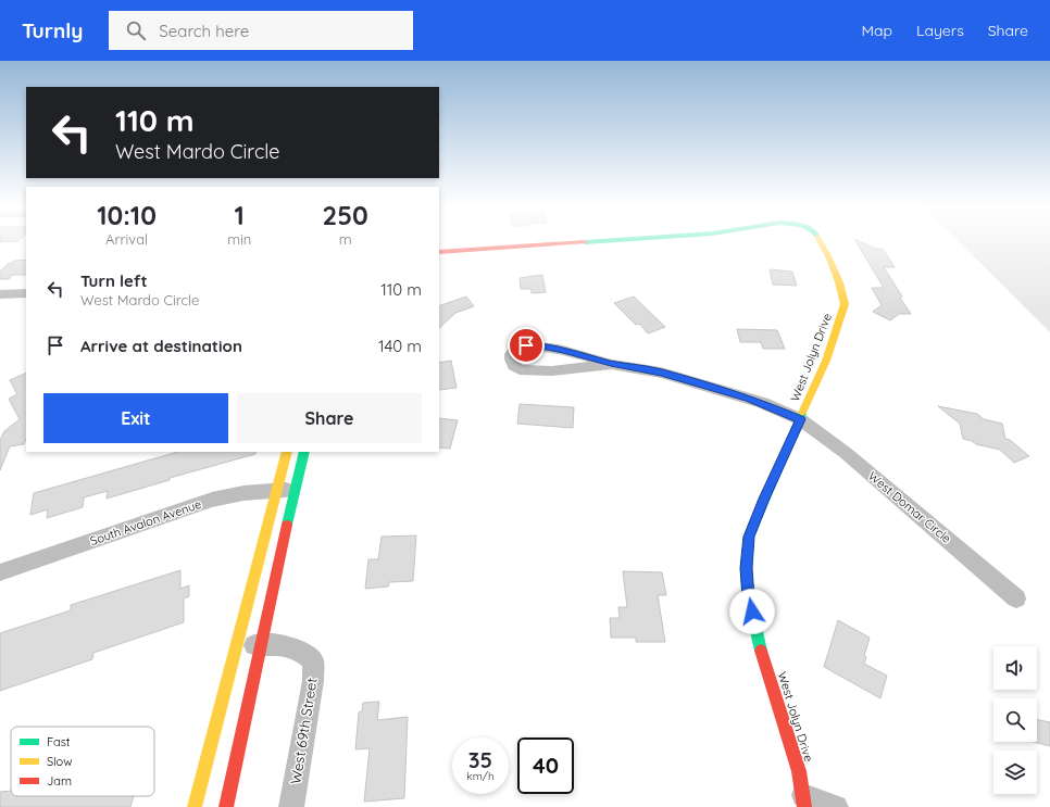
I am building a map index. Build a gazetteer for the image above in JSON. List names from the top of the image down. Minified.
{"streets":{"street":["West Jolyn Drive","West Domar Circle","South Avalon Avenue","West 69th Street"]},"crossings":[["West Jolyn Drive","West Domar Circle"]],"legend":["Fast","Slow","Jam"],"page":{"header":"Turnly","search":"Search here","nav":["Map","Layers","Share"],"turn":["110 m","West Mardo Circle"],"eta":["10:10","Arrival","1","min","250","m"],"list":[{"name":"Turn left","note":"West Mardo Circle","value":"110 m"},{"name":"Arrive at destination","value":"140 m"}],"buttons":["Exit","Share"],"speed":"35 km/h","limit":"40"}}
